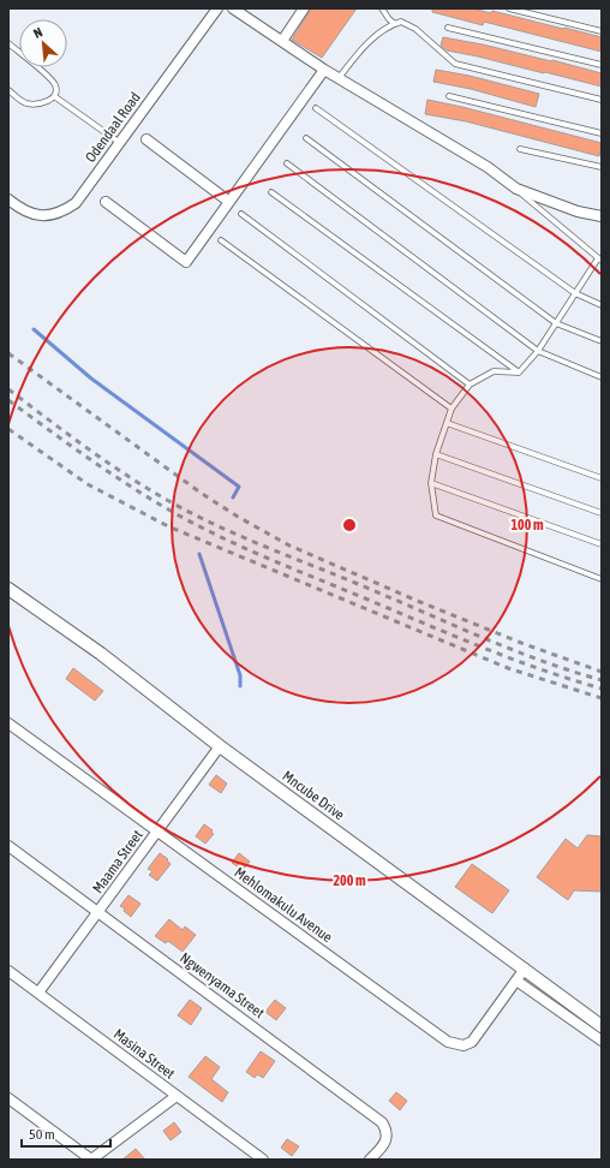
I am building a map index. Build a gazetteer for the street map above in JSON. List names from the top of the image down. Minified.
{"streets":{"street":["Odendaal Road","Mncube Drive","Maama Street","Mehlomakulu Avenue","Ngwenyama Street","Masina Street"]},"crossings":[["Mncube Drive","Maama Street"],["Mncube Drive","Mehlomakulu Avenue"],["Maama Street","Mehlomakulu Avenue"],["Maama Street","Ngwenyama Street"],["Maama Street","Masina Street"]],"scale_bar":"50 m","north":"top left","rings":["100 m","200 m"]}
